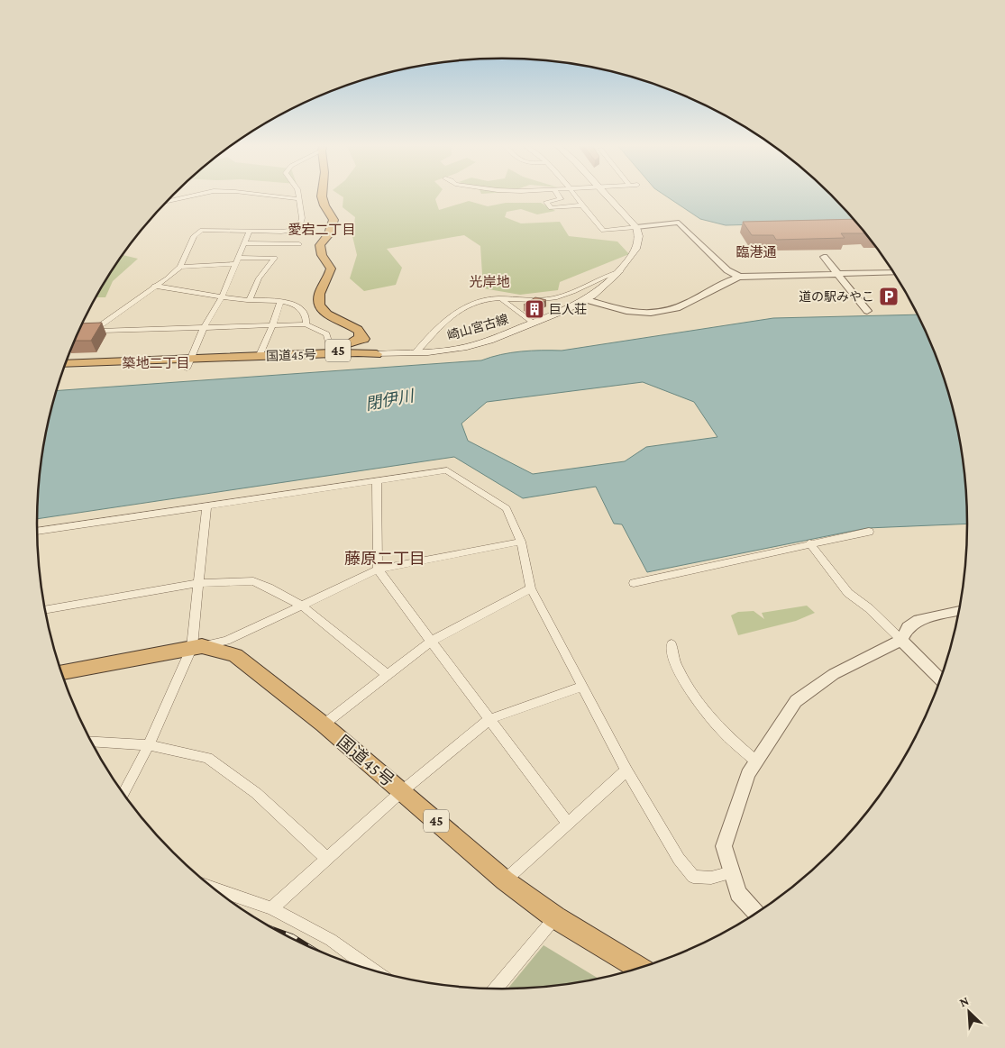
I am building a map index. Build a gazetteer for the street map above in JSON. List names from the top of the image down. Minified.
{"streets":{"highway":["45","国道45号"],"main road":["崎山宮古線"]},"crossings":[["崎山宮古線","45"],["45","国道45号"]],"districts":["愛宕二丁目","臨港通","光岸地","築地二丁目","藤原二丁目"],"water":["閉伊川"],"places":{"parking":["道の駅みやこ"],"building":["巨人荘"]},"north":"top left"}
